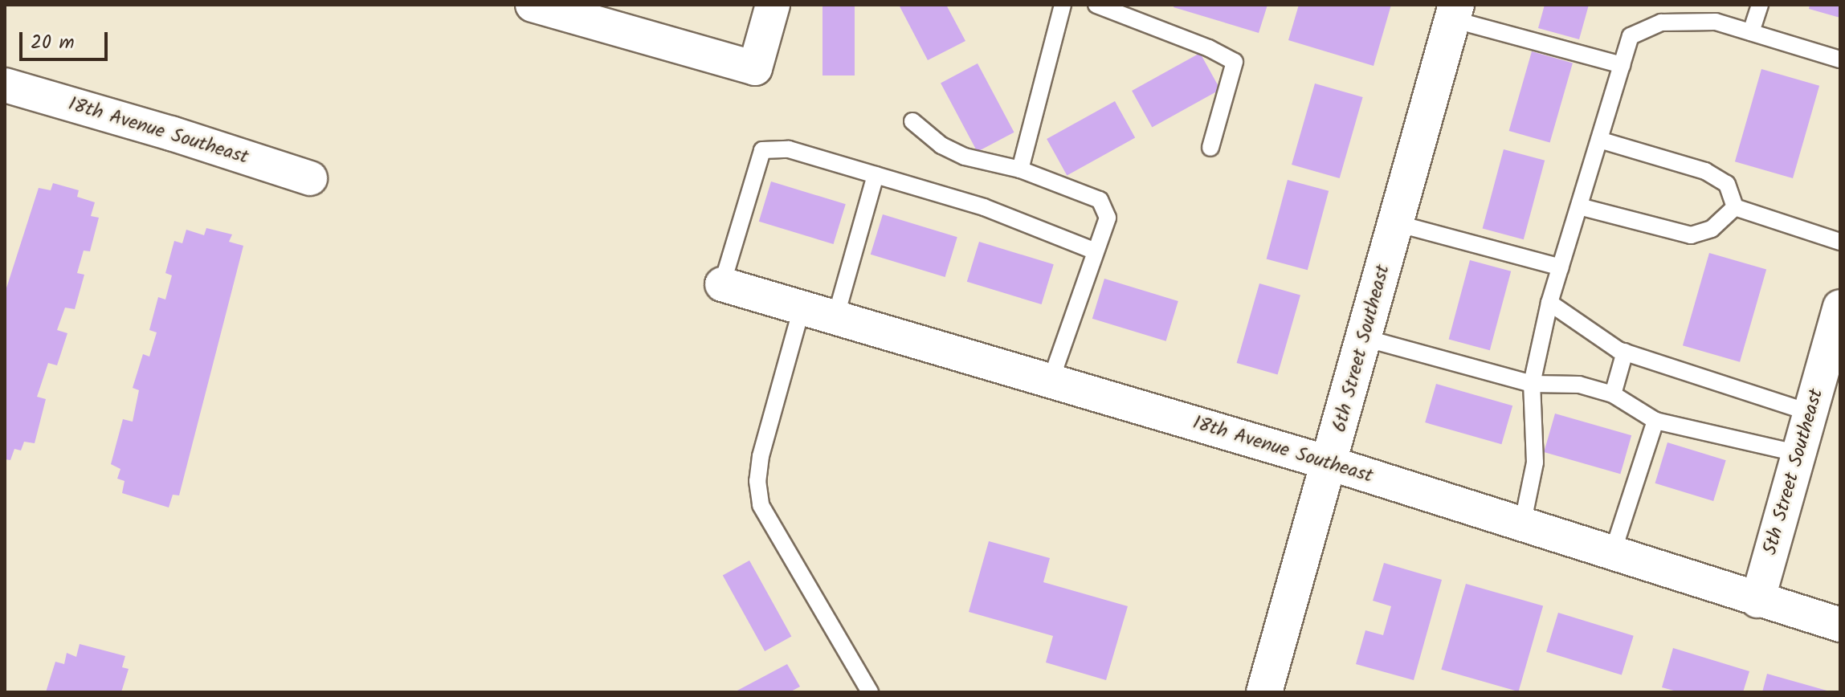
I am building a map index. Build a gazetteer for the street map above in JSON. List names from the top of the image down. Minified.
{"streets":{"street":["18th Avenue Southeast","6th Street Southeast","5th Street Southeast"]},"crossings":[["18th Avenue Southeast","6th Street Southeast"],["18th Avenue Southeast","5th Street Southeast"]],"scale_bar":"20 m"}
